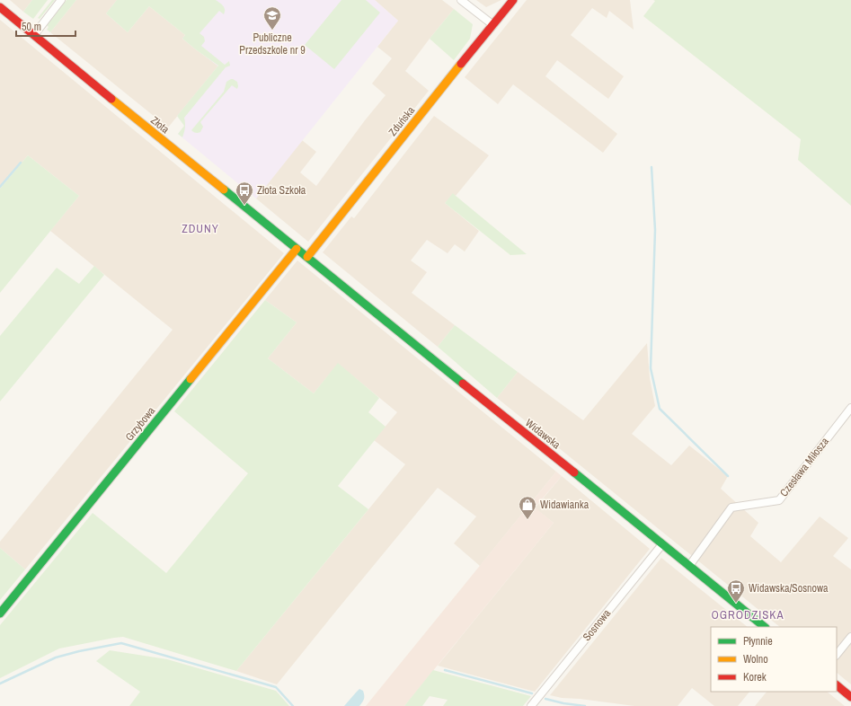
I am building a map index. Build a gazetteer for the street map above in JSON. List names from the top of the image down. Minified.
{"streets":{"street":["Zduńska","Złota","Grzybowa","Widawska","Czesława Miłosza","Sosnowa"]},"crossings":[["Zduńska","Złota"],["Zduńska","Widawska"],["Złota","Grzybowa"],["Złota","Widawska"],["Widawska","Czesława Miłosza"],["Widawska","Sosnowa"]],"districts":["ZDUNY","OGRODZISKA"],"places":{"school or university":["Publiczne Przedszkole nr 9"],"bus stop":["Złota Szkoła","Widawska/Sosnowa"],"shop":["Widawianka"]},"legend":["Płynnie","Wolno","Korek"],"scale_bar":"50 m"}
